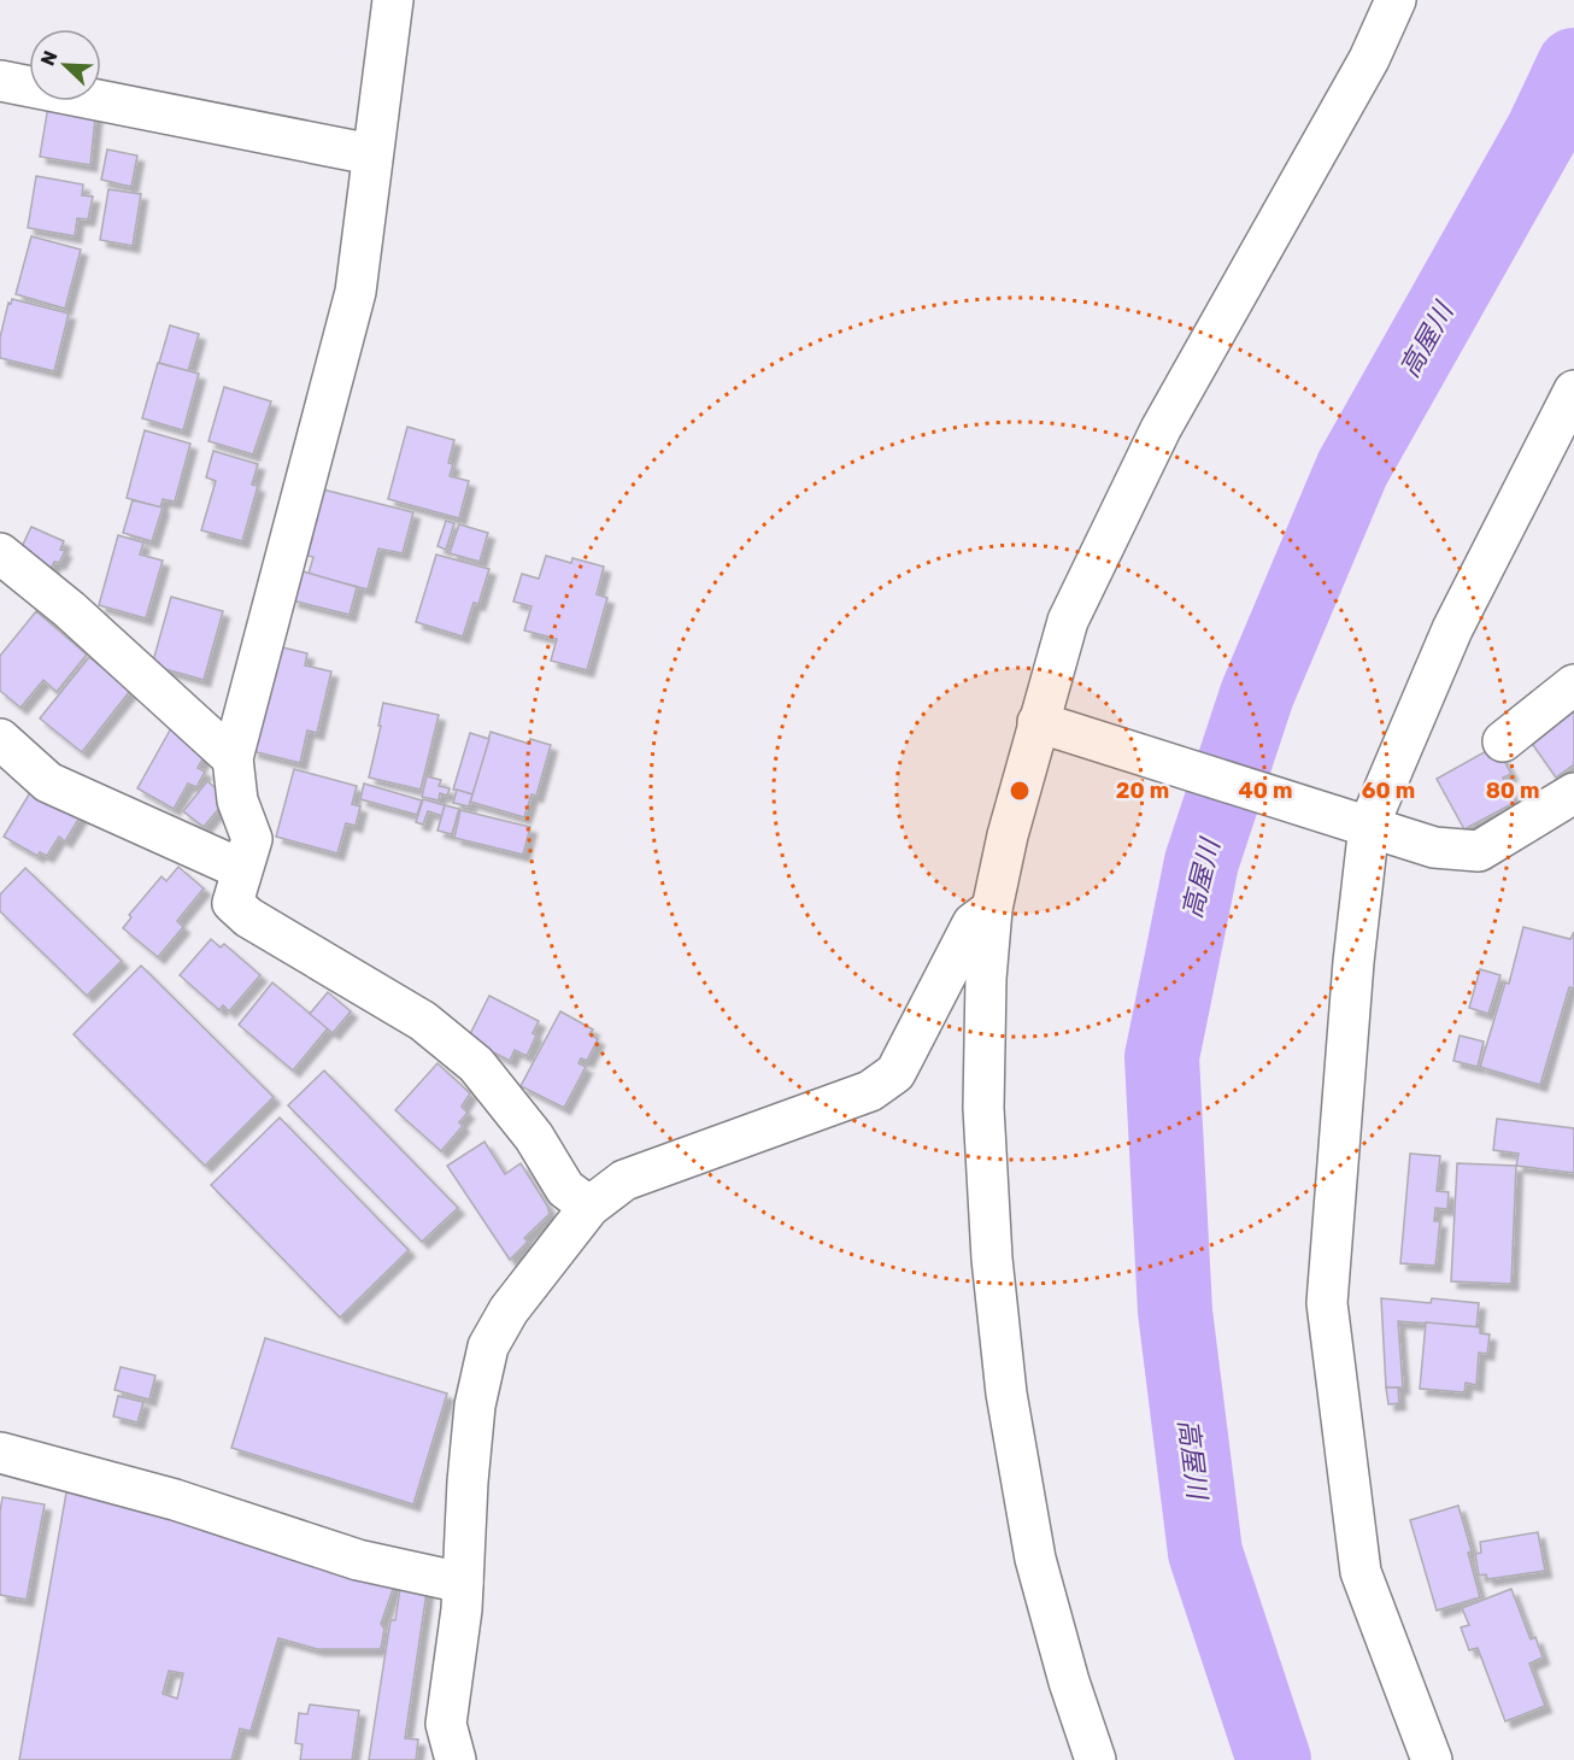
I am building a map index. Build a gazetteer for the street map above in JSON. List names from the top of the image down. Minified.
{"water":["高屋川"],"north":"top left","rings":["20 m","40 m","60 m","80 m"]}
